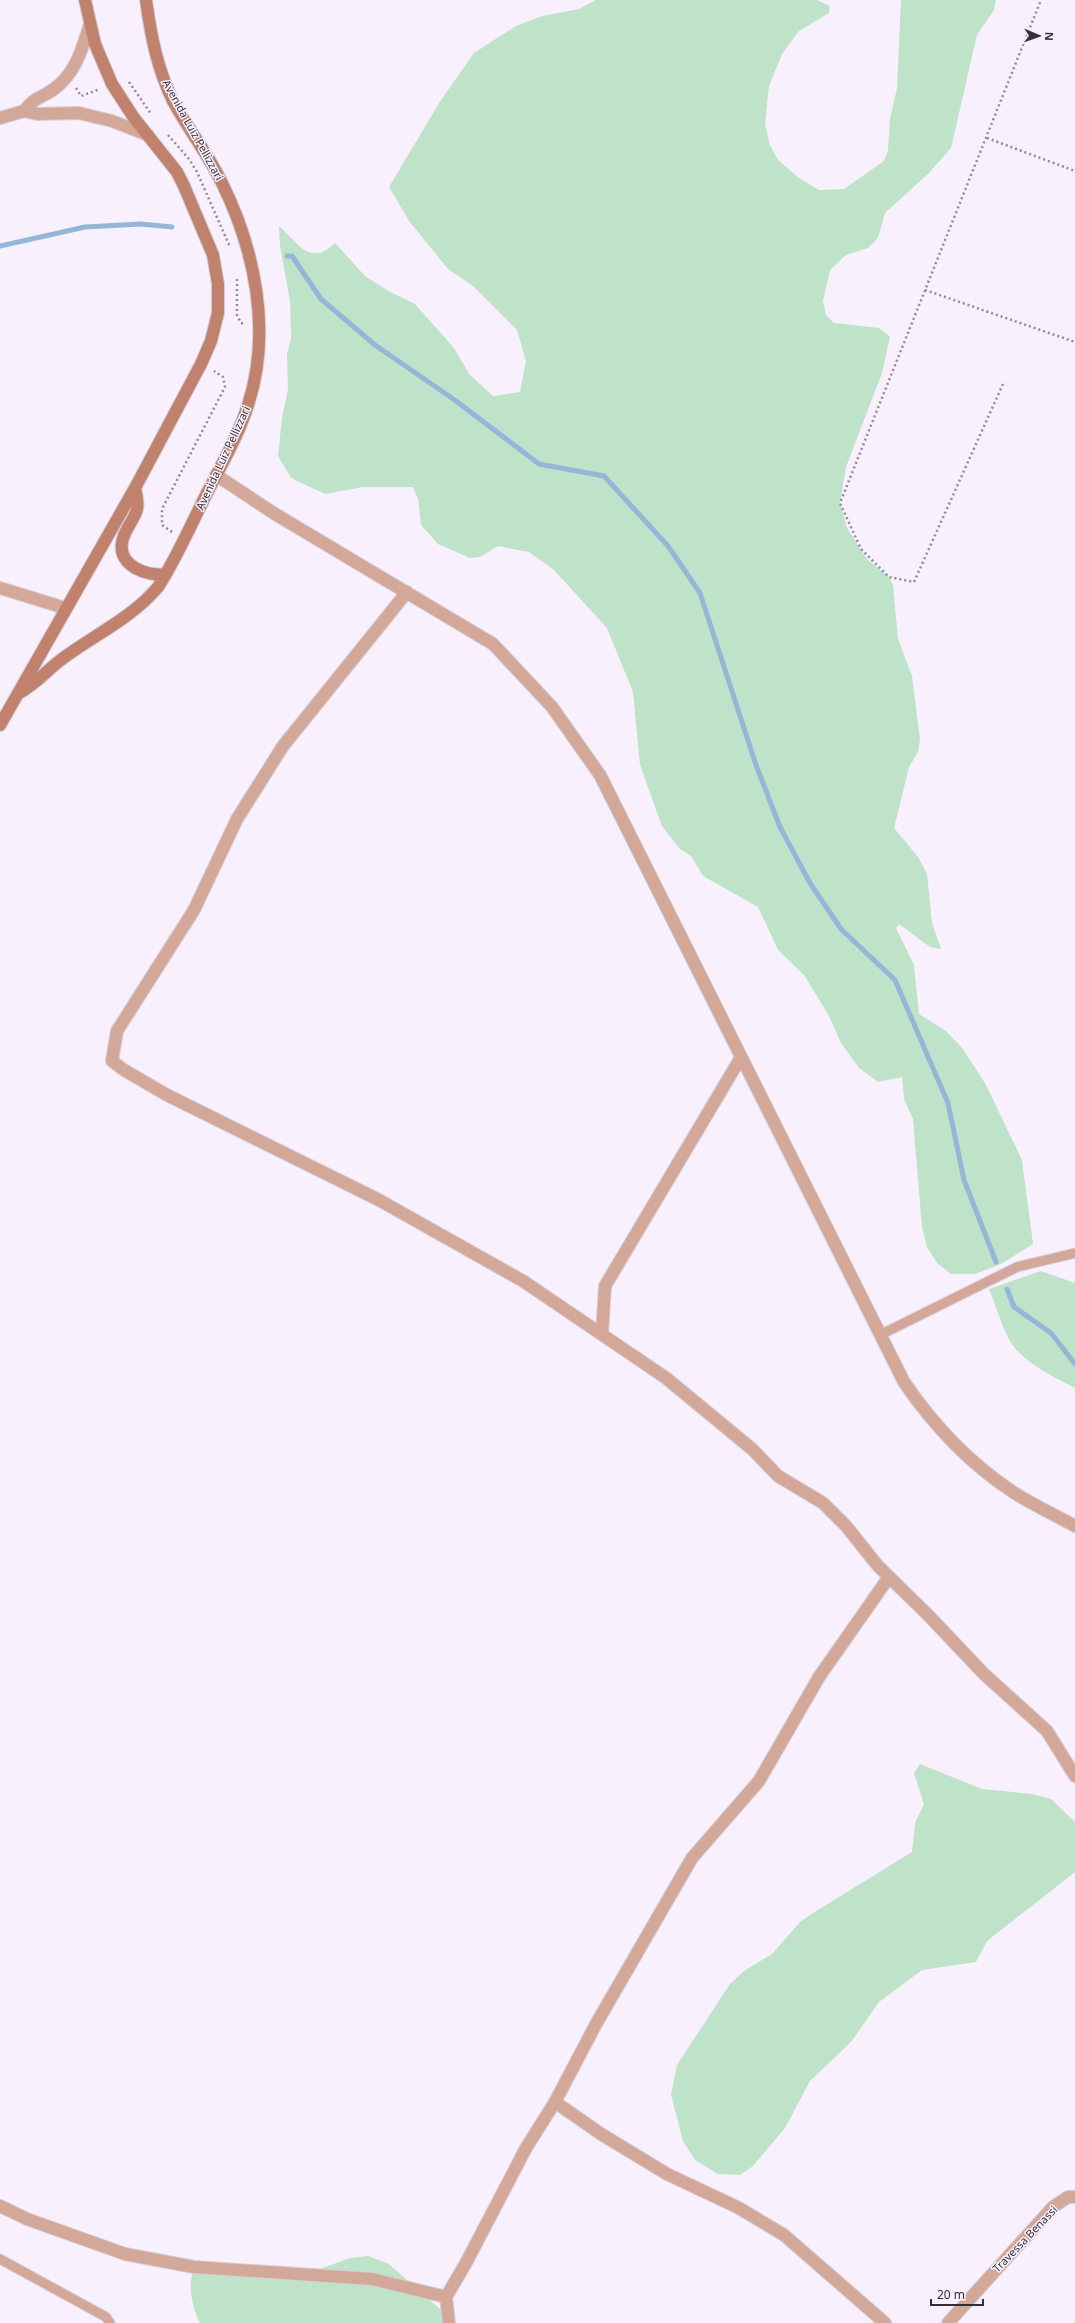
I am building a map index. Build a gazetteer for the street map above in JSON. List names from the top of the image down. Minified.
{"streets":{"main road":["Avenida Luiz Pellizzari"],"street":["Travessa Benassi"]},"scale_bar":"20 m","north":"right"}
